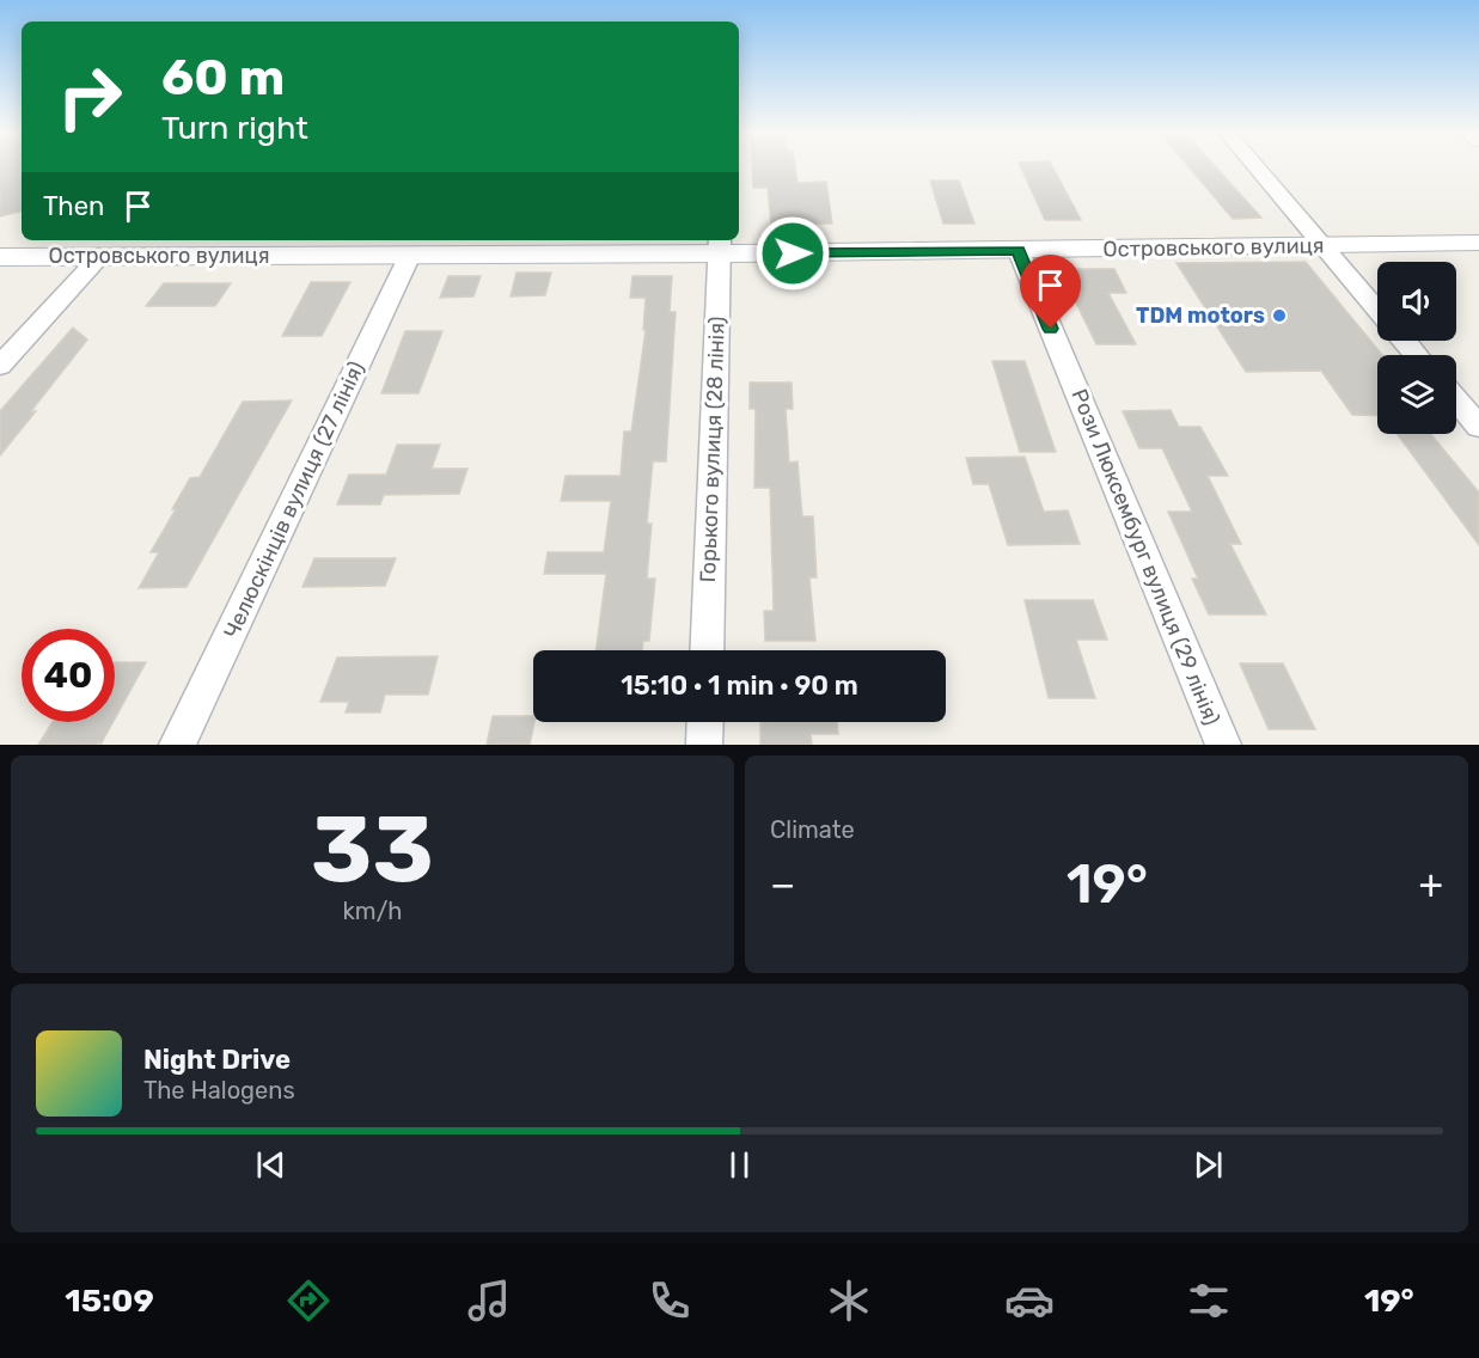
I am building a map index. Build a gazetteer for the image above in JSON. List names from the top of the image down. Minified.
{"streets":{"street":["Островського вулиця","Горького вулиця (28 лiнiя)","Челюскінців вулиця (27 лiнiя)","Рози Люксембург вулиця (29 лiнiя)"]},"crossings":[["Островського вулиця","Горького вулиця (28 лiнiя)"],["Островського вулиця","Челюскінців вулиця (27 лiнiя)"],["Островського вулиця","Рози Люксембург вулиця (29 лiнiя)"]],"places":["TDM motors"],"page":{"turn":["60 m","Turn right"],"then":"Then","limit":"40","trip":"15:10 · 1 min · 90 m","tile":[["33","km/h"],"Climate"],"heat":["−","19°","+"],"song":["Night Drive","The Halogens"],"tabs":["15:09","19°"]}}
